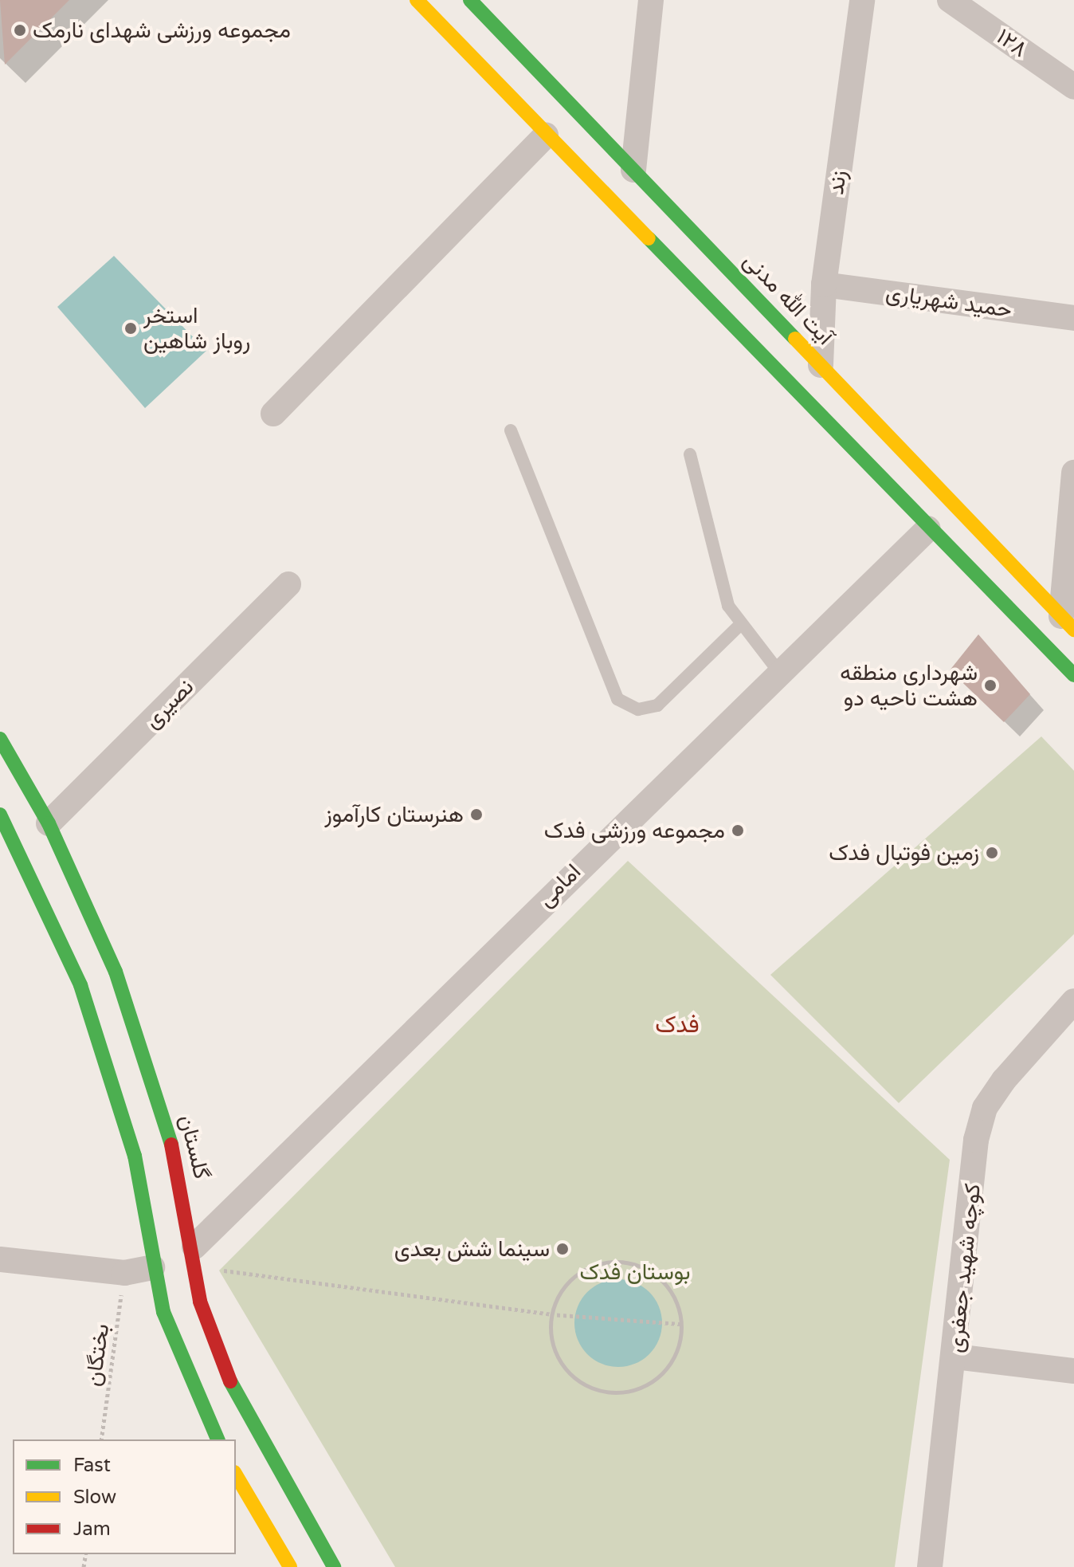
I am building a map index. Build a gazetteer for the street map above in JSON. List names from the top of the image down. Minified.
{"streets":{"main road":["آیت الله مدنی","گلستان"],"street":["۱۲۸","زند","حمید شهریاری","نصیری","امامی","کوچه شهید جعفری"],"path":["بختگان"]},"crossings":[["زند","آیت الله مدنی"],["زند","حمید شهریاری"],["نصیری","گلستان"],["امامی","گلستان"]],"districts":["فدک"],"parks":["بوستان فدک"],"places":["مجموعه ورزشی شهدای نارمک","استخر روباز شاهین","شهرداری منطقه هشت ناحیه دو","هنرستان کارآموز","مجموعه ورزشی فدک","زمین فوتبال فدک","سینما شش بعدی"],"legend":["Fast","Slow","Jam"]}
